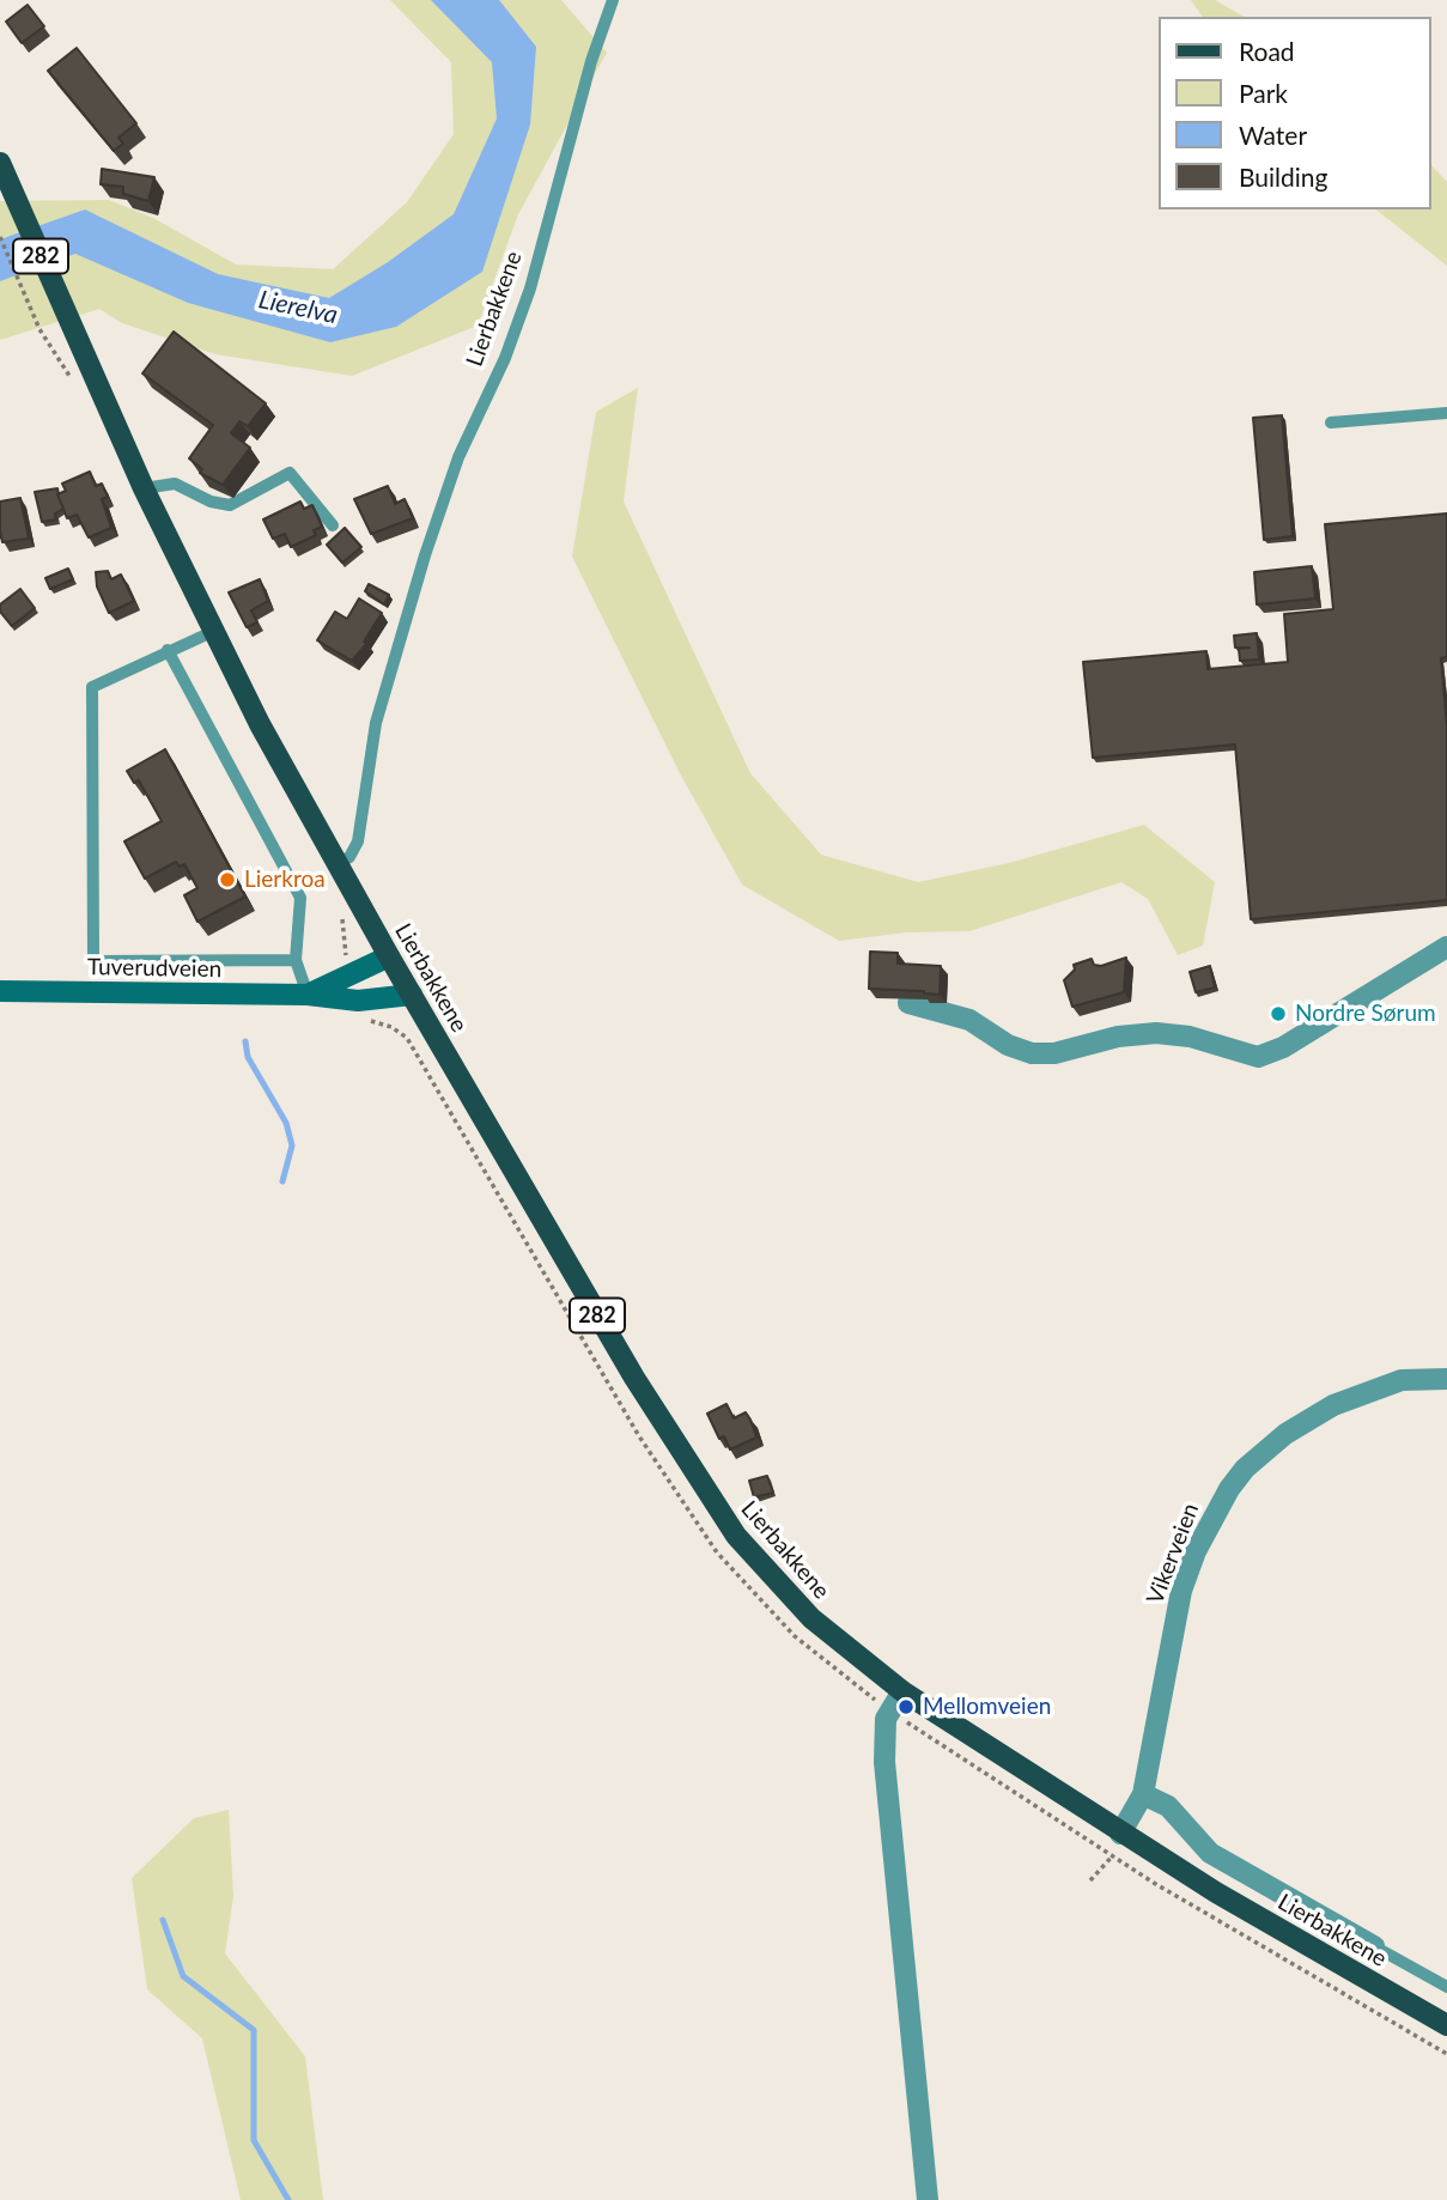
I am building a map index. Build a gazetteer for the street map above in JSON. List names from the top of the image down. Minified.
{"streets":{"main road":["282","Lierbakkene","Tuverudveien"],"street":["Vikerveien"]},"crossings":[["Lierbakkene","Tuverudveien"],["Lierbakkene","Vikerveien"]],"water":["Lierelva"],"places":["Lierkroa","Nordre Sørum","Mellomveien"],"legend":["Road","Park","Water","Building"]}
